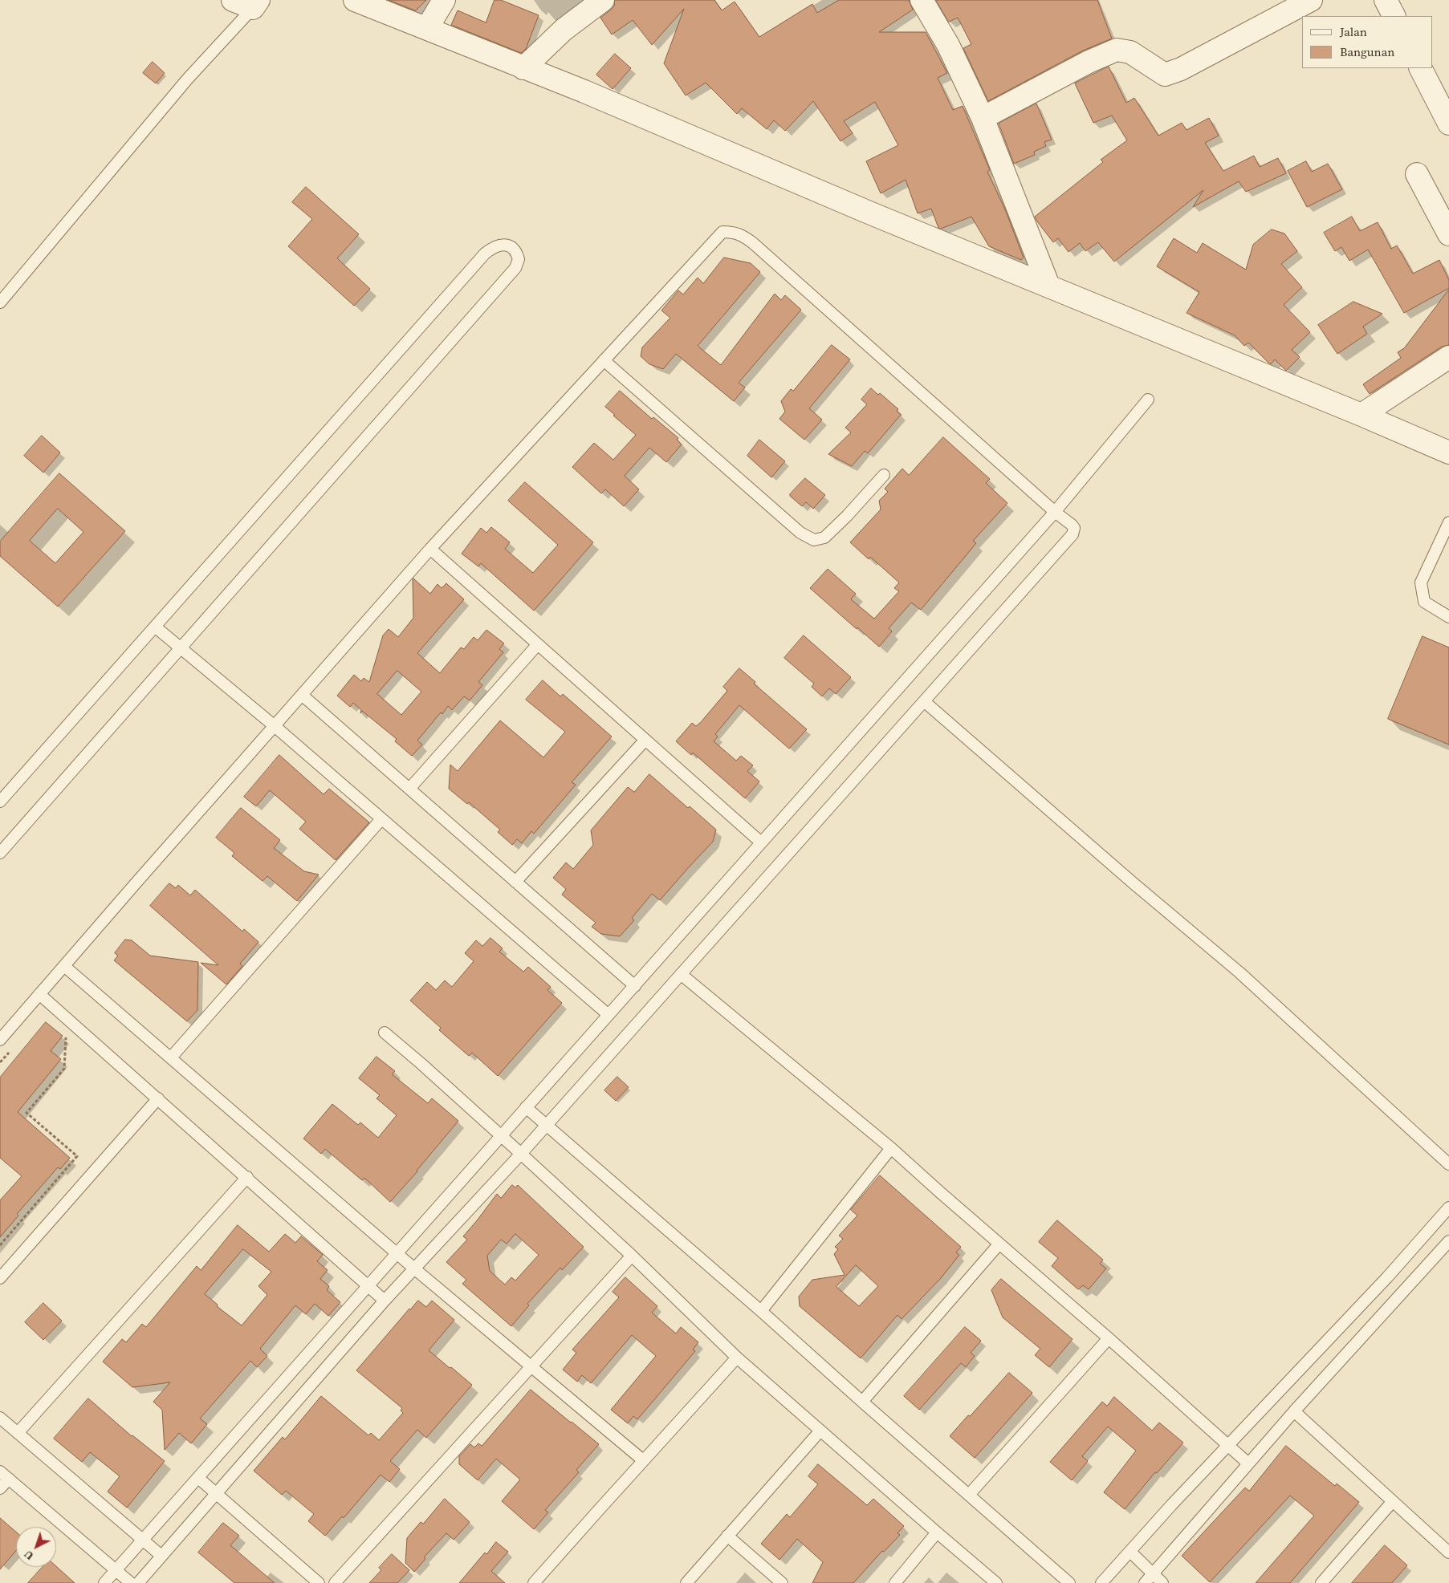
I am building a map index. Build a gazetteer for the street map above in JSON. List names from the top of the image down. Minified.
{"legend":["Jalan","Bangunan"],"north":"bottom left"}
